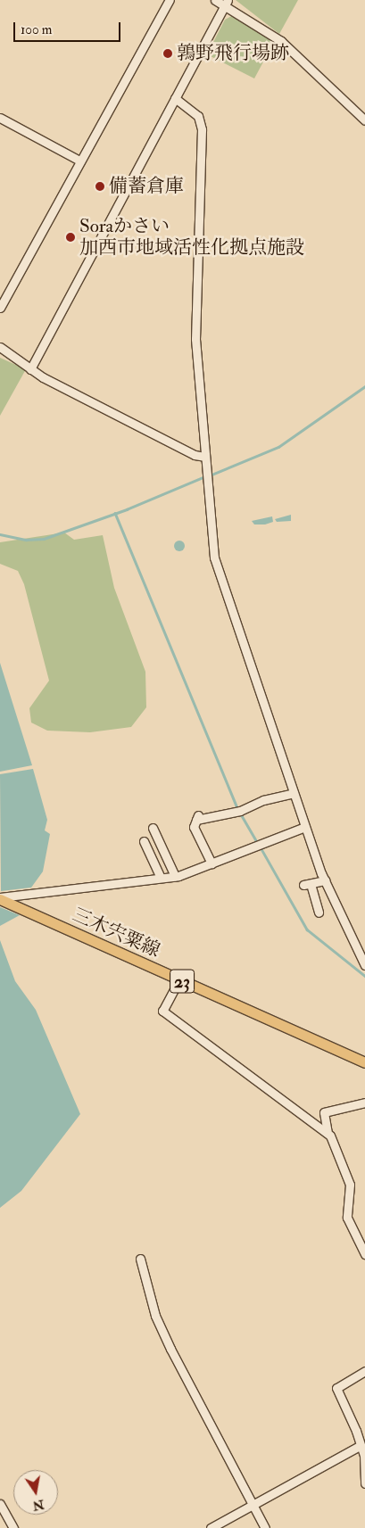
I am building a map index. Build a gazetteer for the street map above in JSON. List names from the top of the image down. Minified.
{"streets":{"main road":["三木宍粟線","23"]},"places":["鶉野飛行場跡","備蓄倉庫","Soraかさい 加西市地域活性化拠点施設"],"scale_bar":"100 m","north":"bottom"}
